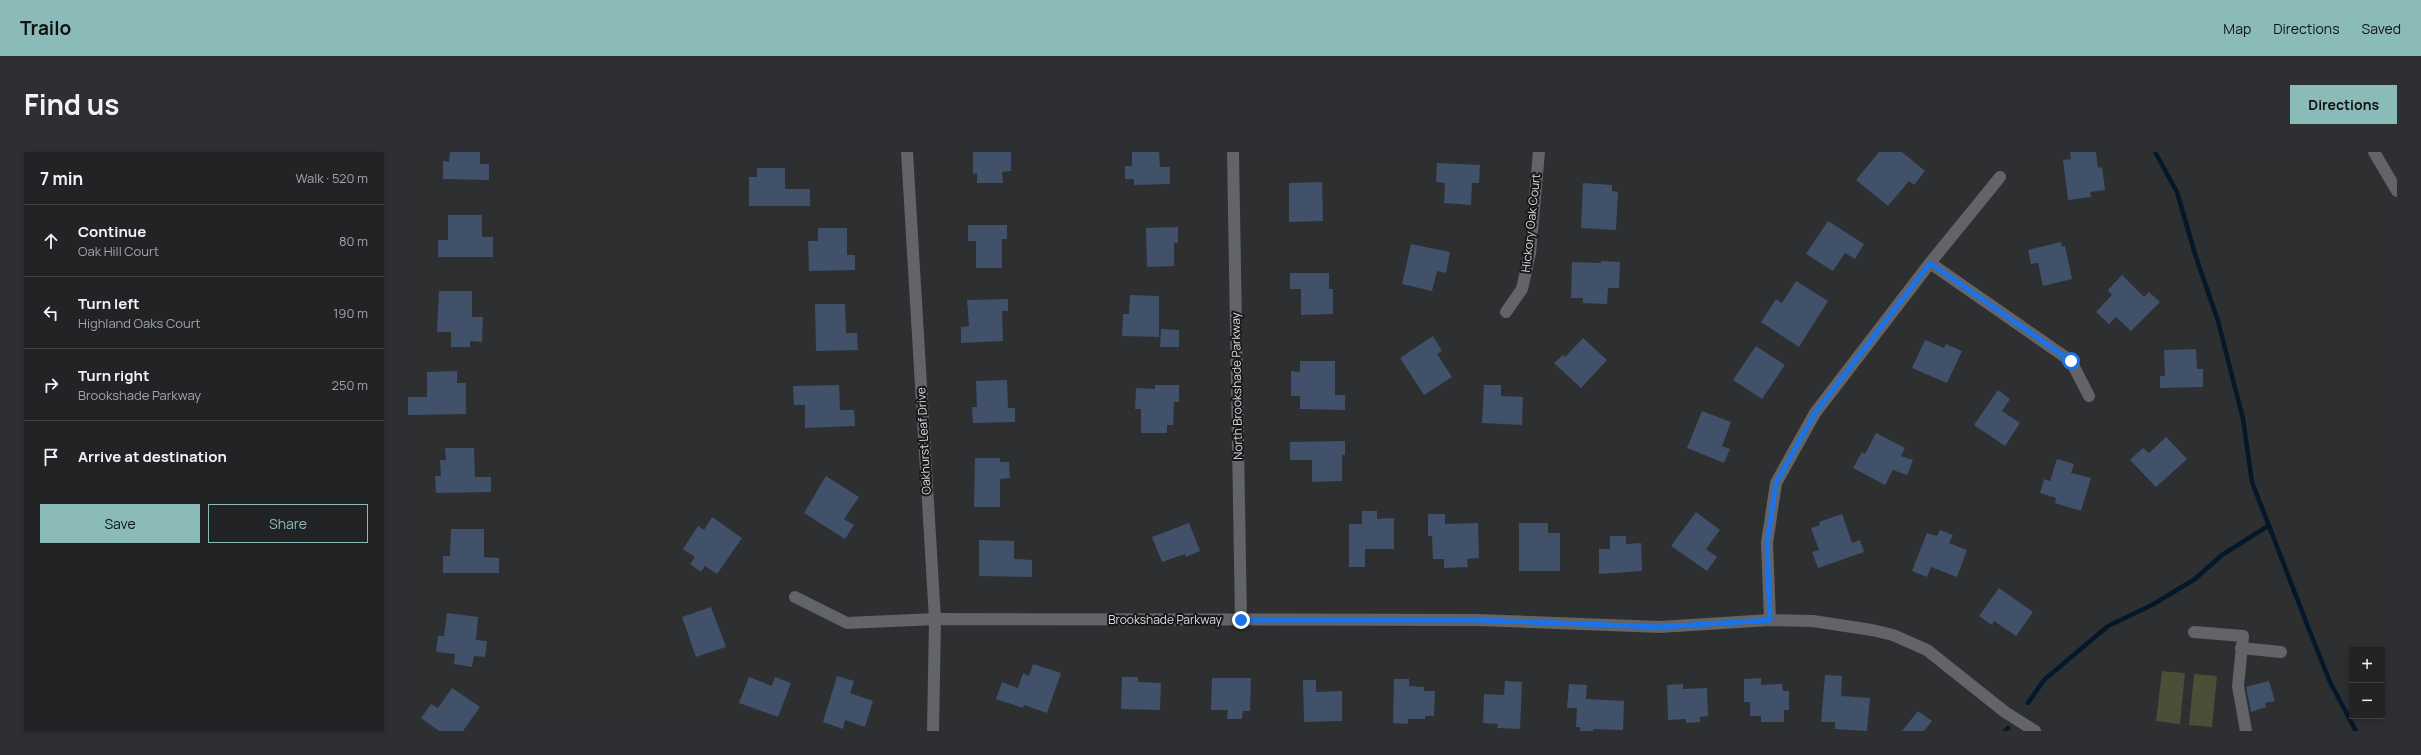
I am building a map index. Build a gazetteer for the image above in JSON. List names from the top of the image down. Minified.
{"streets":{"street":["Hickory Oak Court","North Brookshade Parkway","Oakhurst Leaf Drive","Brookshade Parkway"]},"crossings":[["North Brookshade Parkway","Brookshade Parkway"],["Oakhurst Leaf Drive","Brookshade Parkway"]],"page":{"header":"Trailo","nav":["Map","Directions","Saved"],"title":"Find us","buttons":["Directions",["Save","Share"]],"heading":["7 min","Walk · 520 m"],"list":[["Continue","Oak Hill Court","80 m"],["Turn left","Highland Oaks Court","190 m"],["Turn right","Brookshade Parkway","250 m"],"Arrive at destination"],"map_buttons":["+","−"]}}
